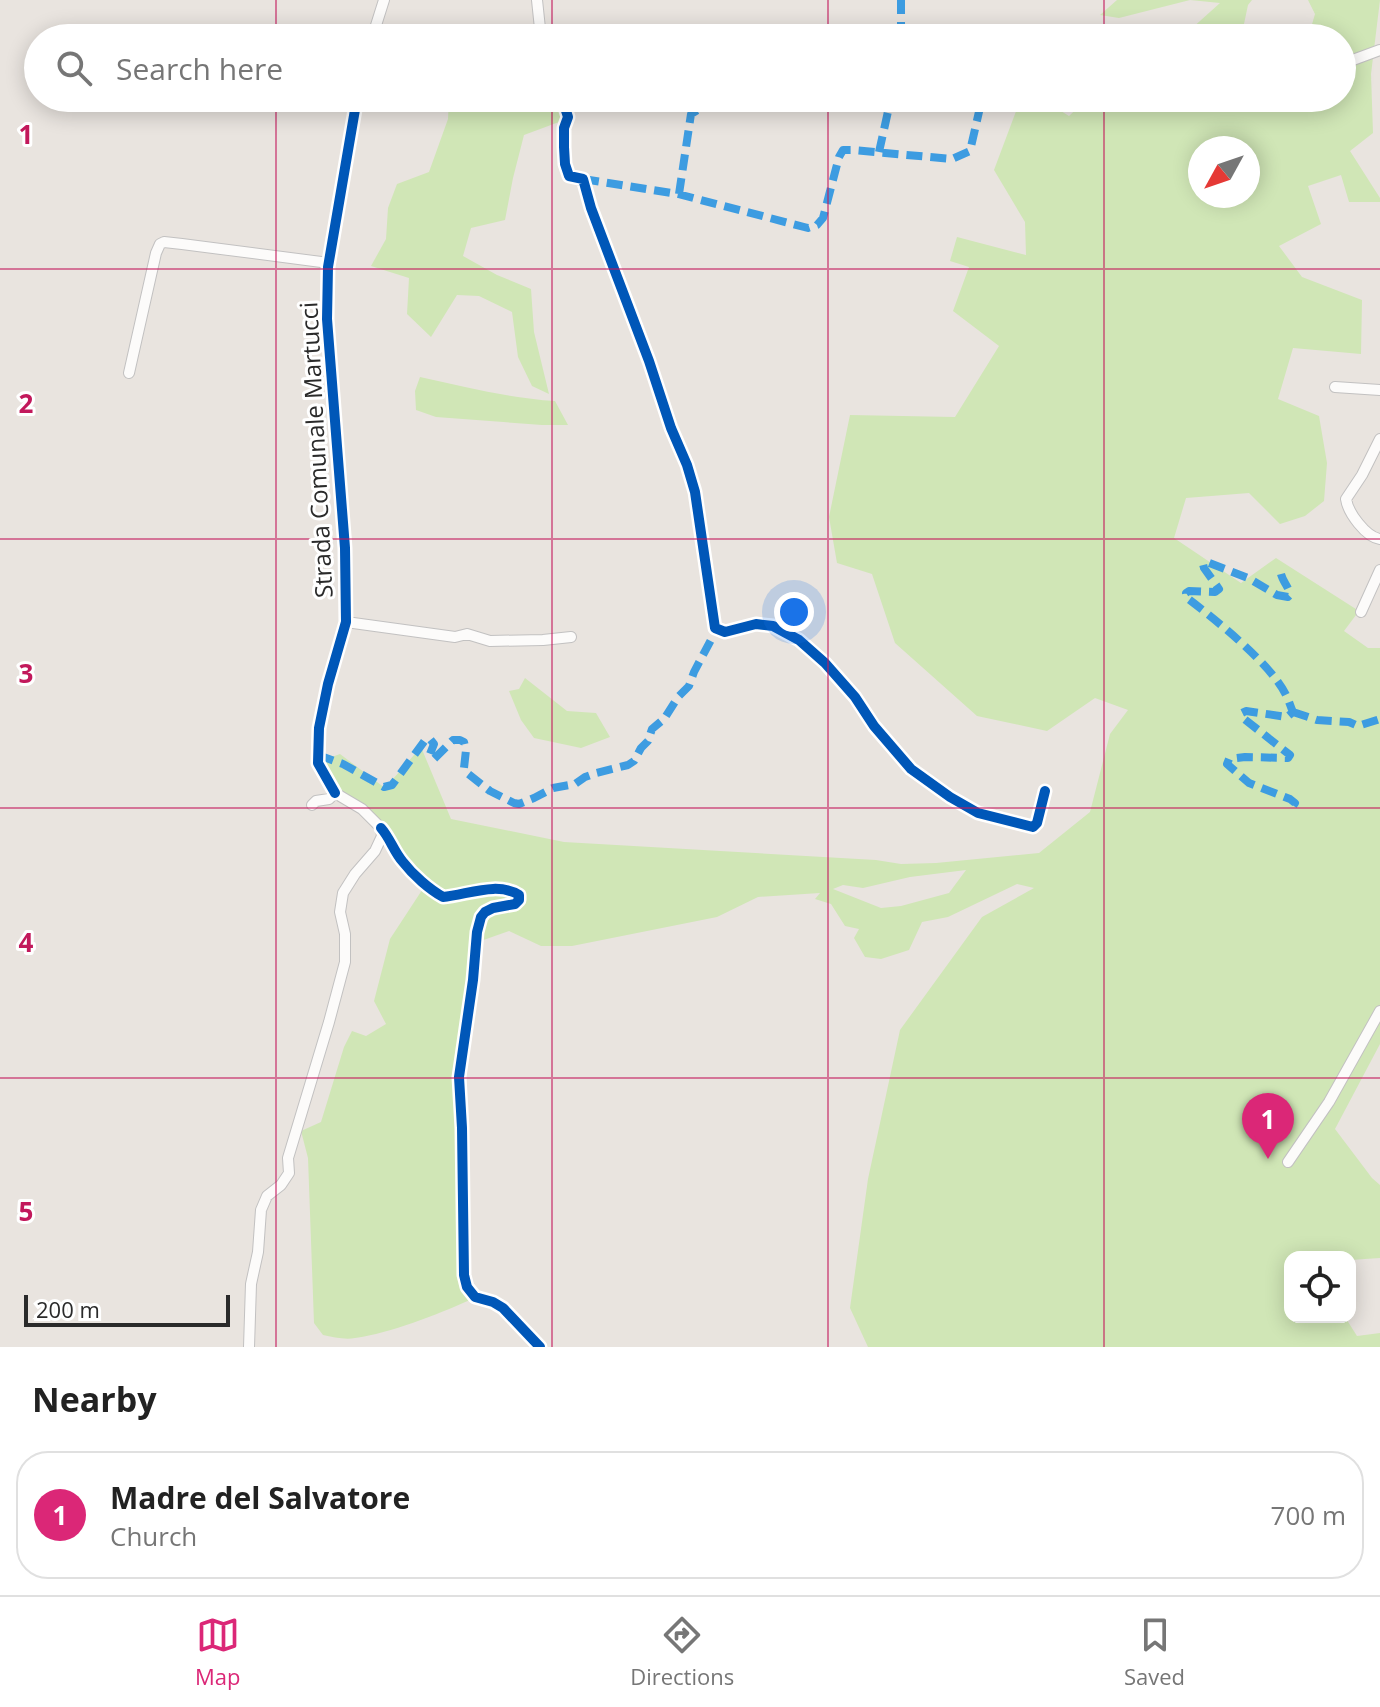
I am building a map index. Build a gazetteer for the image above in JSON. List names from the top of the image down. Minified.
{"streets":{"street":["Strada Comunale Martucci"]},"scale_bar":"200 m","north":"bottom left","page":{"search":"Search here","pins":"1","scale":"200 m","heading":"Nearby","list":[{"mark":"1","name":"Madre del Salvatore","note":"Church","value":"700 m"}],"nav":["Map","Directions","Saved"]},"grid":{"rows":["1","2","3","4","5"]}}
